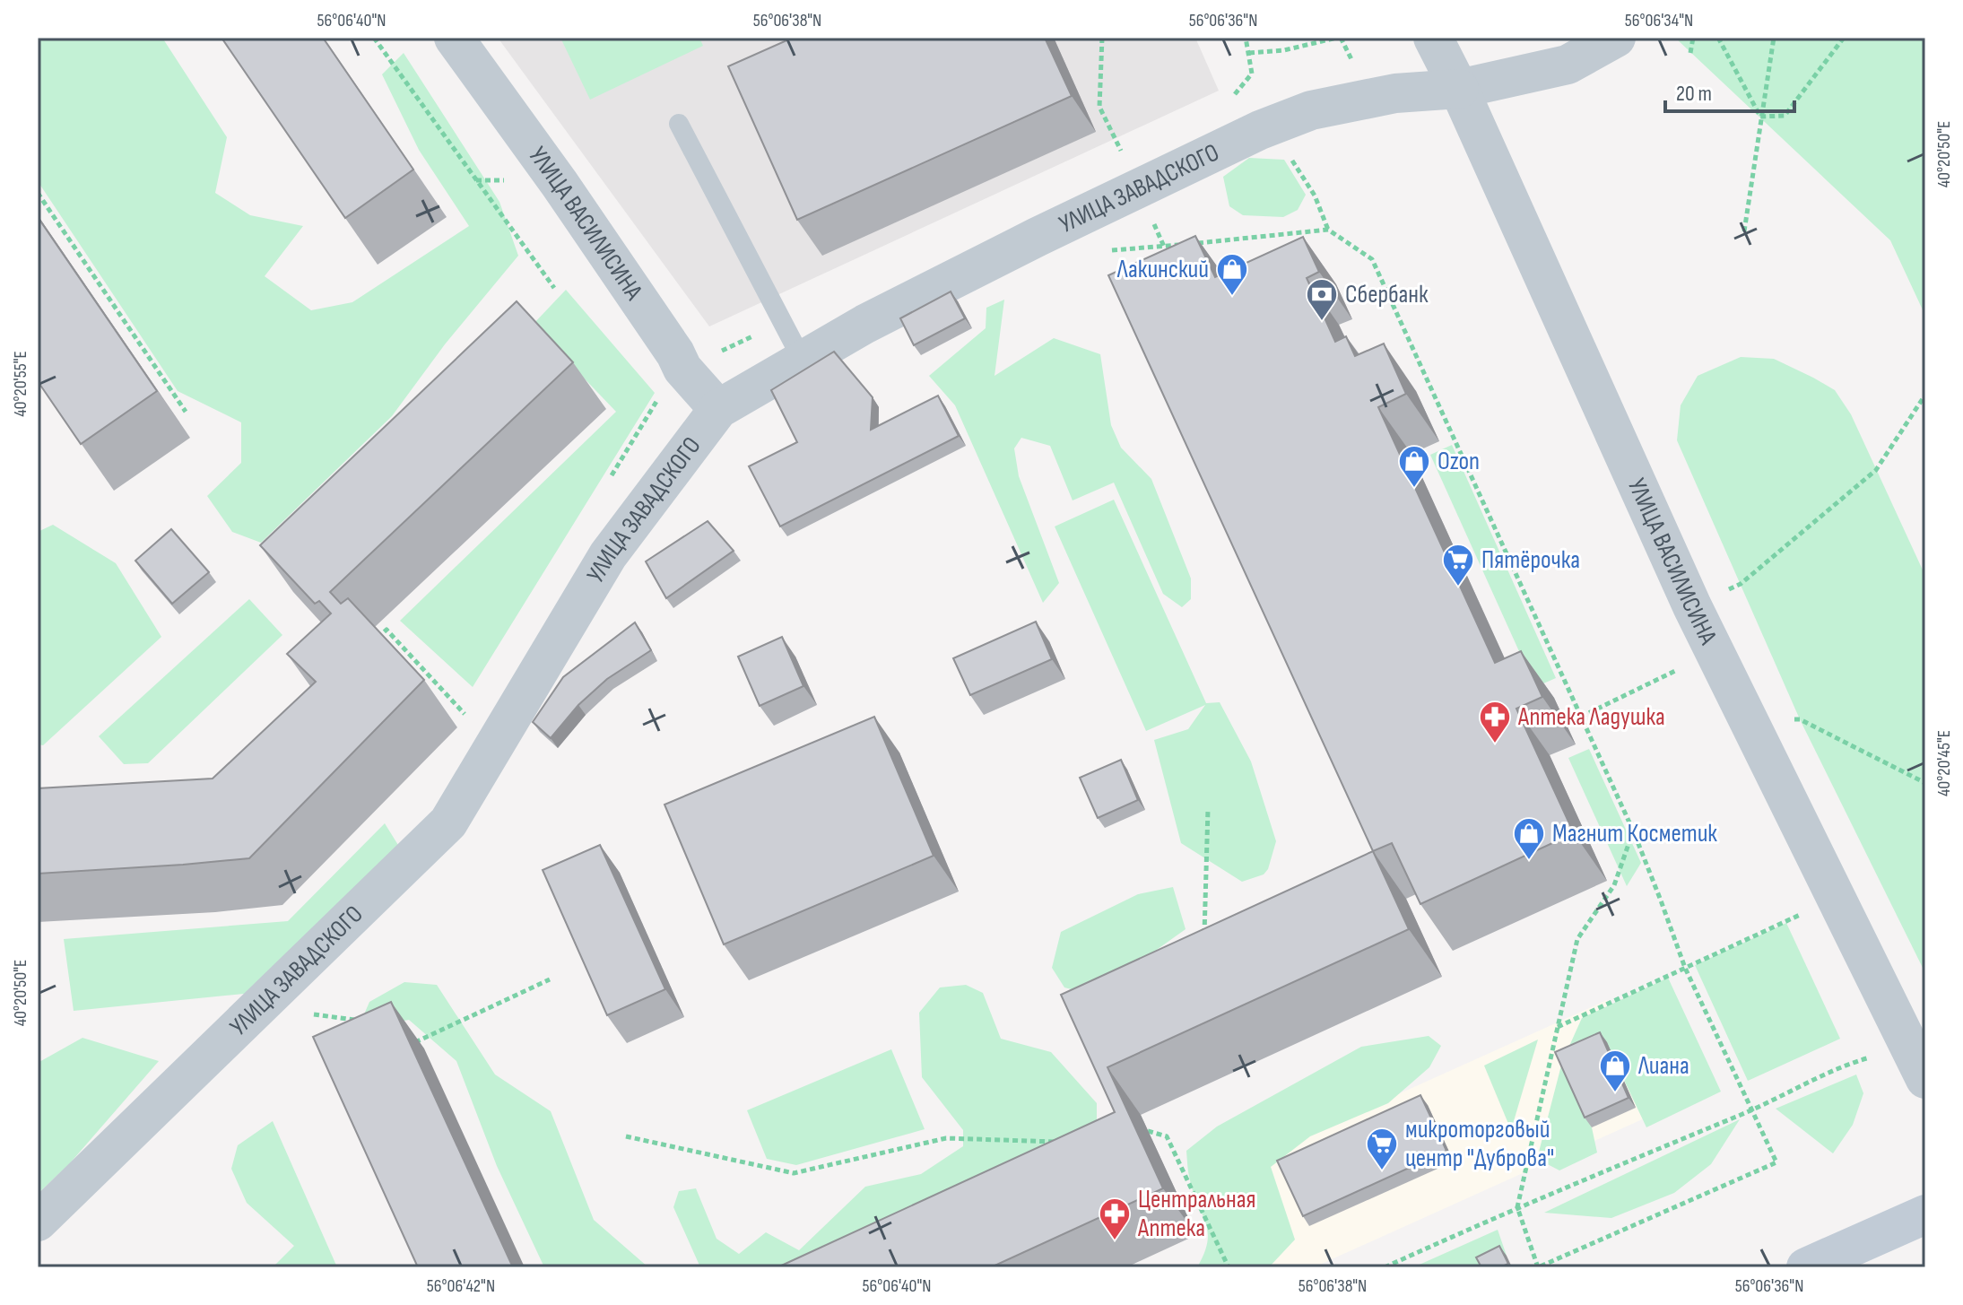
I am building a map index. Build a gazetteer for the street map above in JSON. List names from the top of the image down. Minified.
{"streets":{"street":["УЛИЦА ЗАВАДСКОГО","УЛИЦА ВАСИЛИСИНА"]},"crossings":[["УЛИЦА ЗАВАДСКОГО","УЛИЦА ВАСИЛИСИНА"]],"places":{"shop":["Лакинский","Ozon","Магнит Косметик","Лиана"],"bank":["Сбербанк"],"supermarket":["Пятёрочка","микроторговый центр \"Дуброва\""],"pharmacy":["Аптека Ладушка","Центральная Аптека"]},"scale_bar":"20 m","coordinates":["56°06'40\"N","56°06'38\"N","56°06'36\"N","56°06'34\"N","40°20'50\"E","40°20'55\"E","40°20'45\"E","56°06'42\"N"]}
